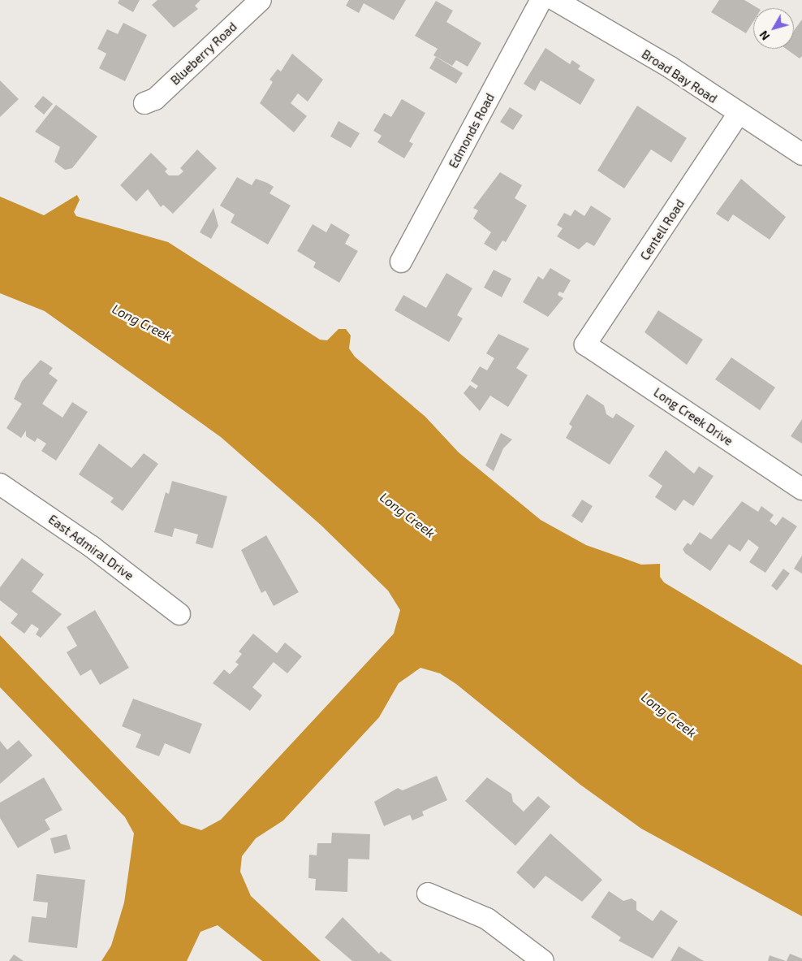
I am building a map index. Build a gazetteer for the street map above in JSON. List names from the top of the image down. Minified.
{"streets":{"street":["Blueberry Road","Broad Bay Road","Edmonds Road","Centell Road","Long Creek Drive","East Admiral Drive"]},"crossings":[["Broad Bay Road","Centell Road"],["Centell Road","Long Creek Drive"]],"water":["Long Creek"],"north":"bottom left"}
